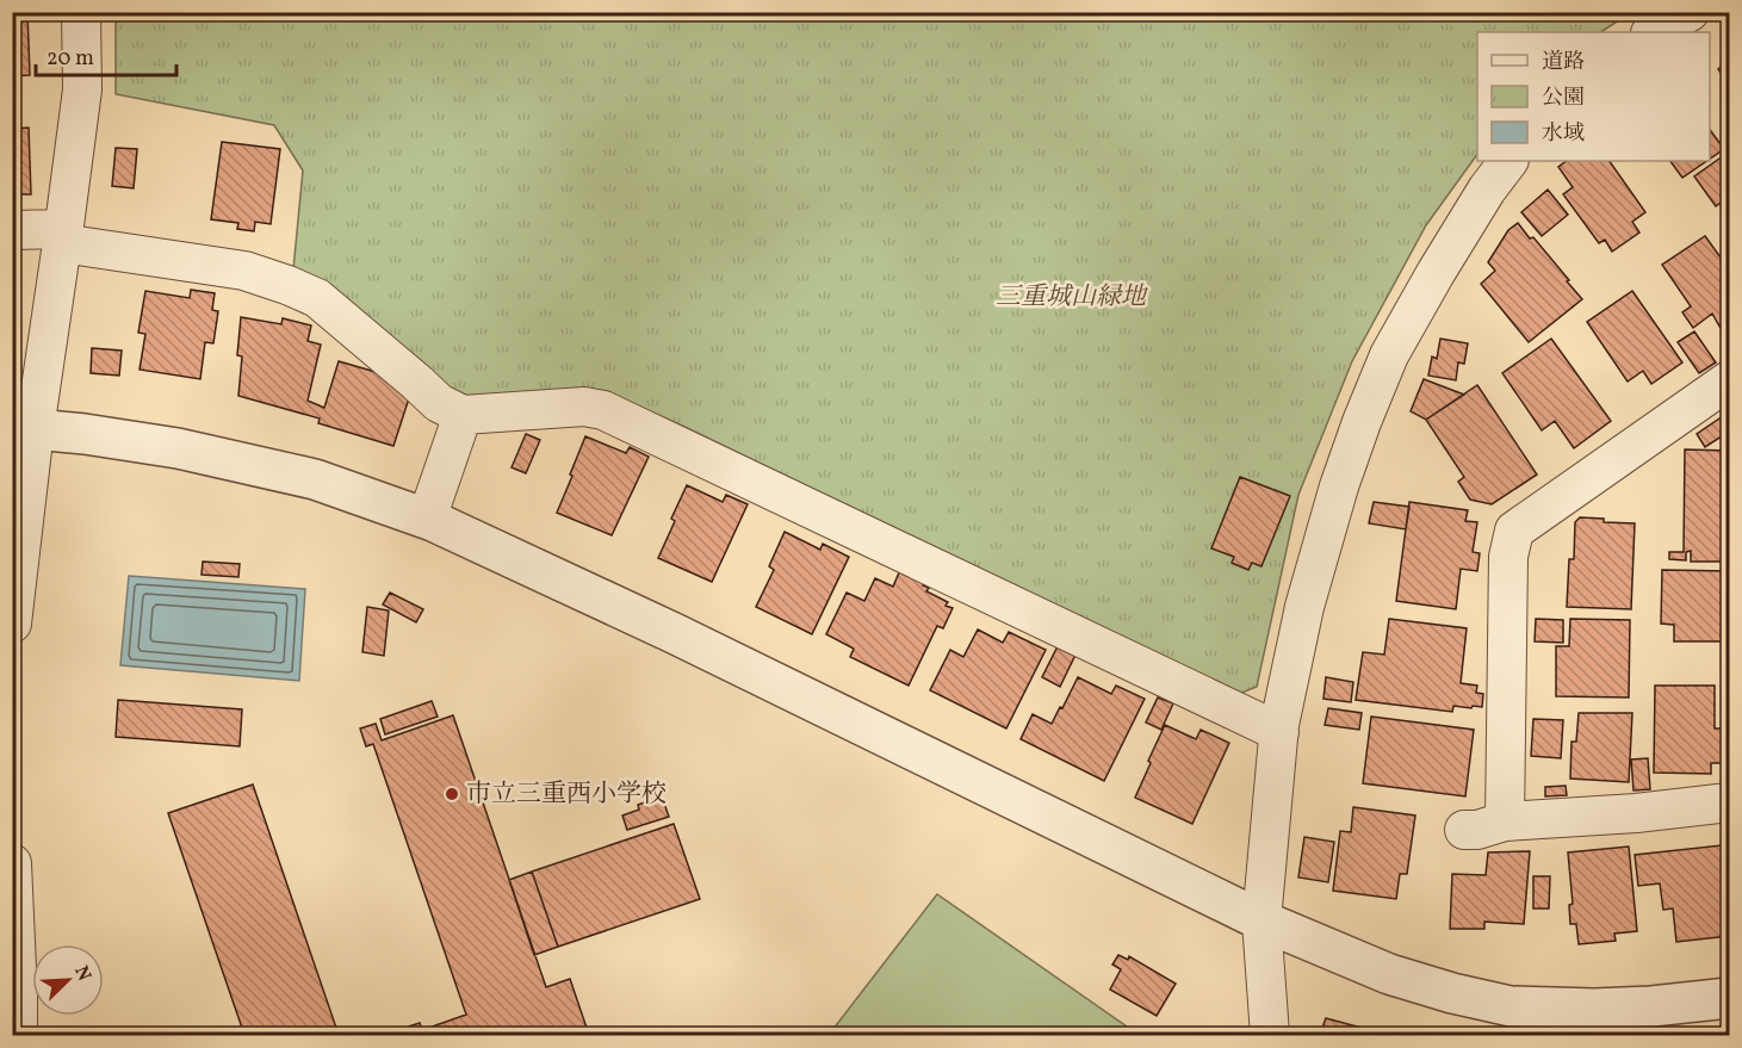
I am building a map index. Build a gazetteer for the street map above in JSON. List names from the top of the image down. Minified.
{"parks":["三重城山緑地"],"places":["市立三重西小学校"],"legend":["道路","公園","水域"],"scale_bar":"20 m","north":"top right"}
